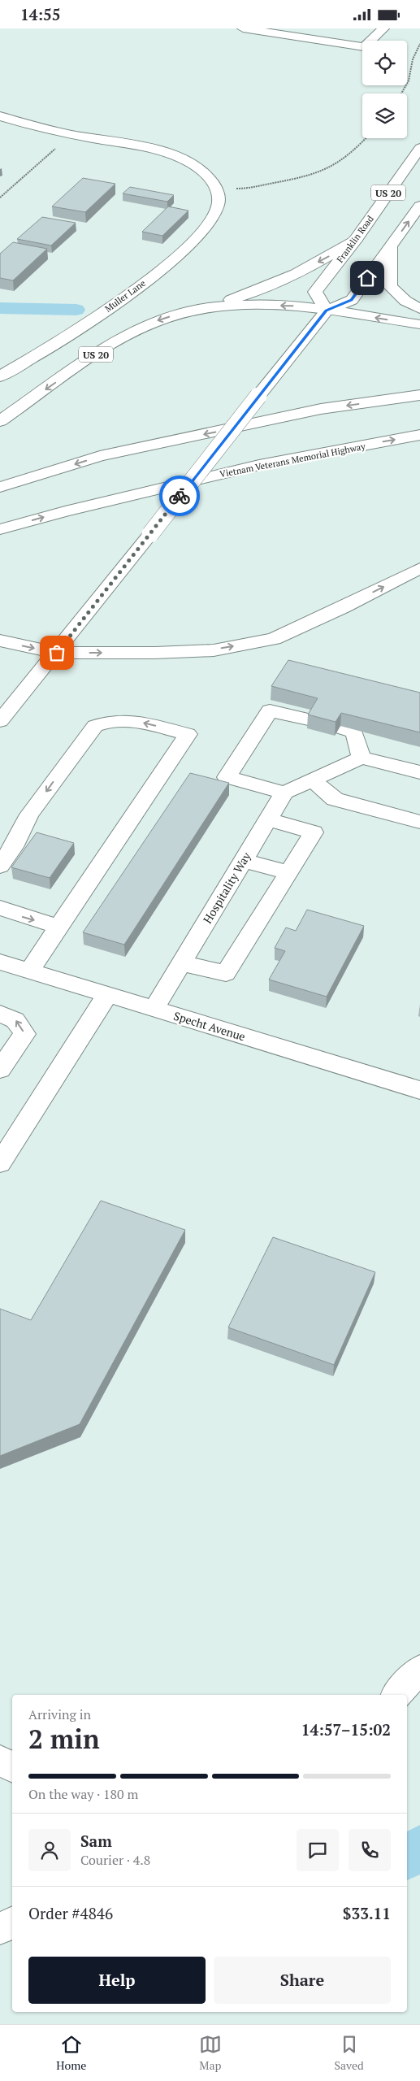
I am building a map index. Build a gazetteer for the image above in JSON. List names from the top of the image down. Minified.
{"streets":{"main road":["US 20","Franklin Road","Muller Lane","Vietnam Veterans Memorial Highway","Hospitality Way","Specht Avenue"]},"crossings":[["US 20","Franklin Road"],["Hospitality Way","Specht Avenue"]],"page":{"status":"14:55","heading":["2 min","Arriving in","14:57–15:02"],"panel":["Sam","Courier · 4.8","Order #4846","$33.11"],"bar":"On the way · 180 m","buttons":["Help","Share"],"tabs":["Home","Map","Saved"]}}
